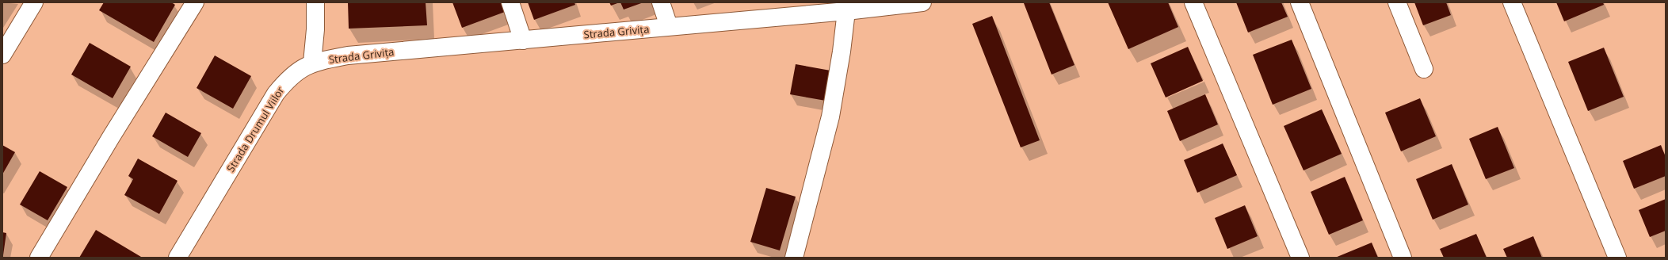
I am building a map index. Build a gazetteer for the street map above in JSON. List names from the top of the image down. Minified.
{"streets":{"street":["Strada Grivița","Strada Drumul Viilor"]},"crossings":[["Strada Grivița","Strada Drumul Viilor"]]}
